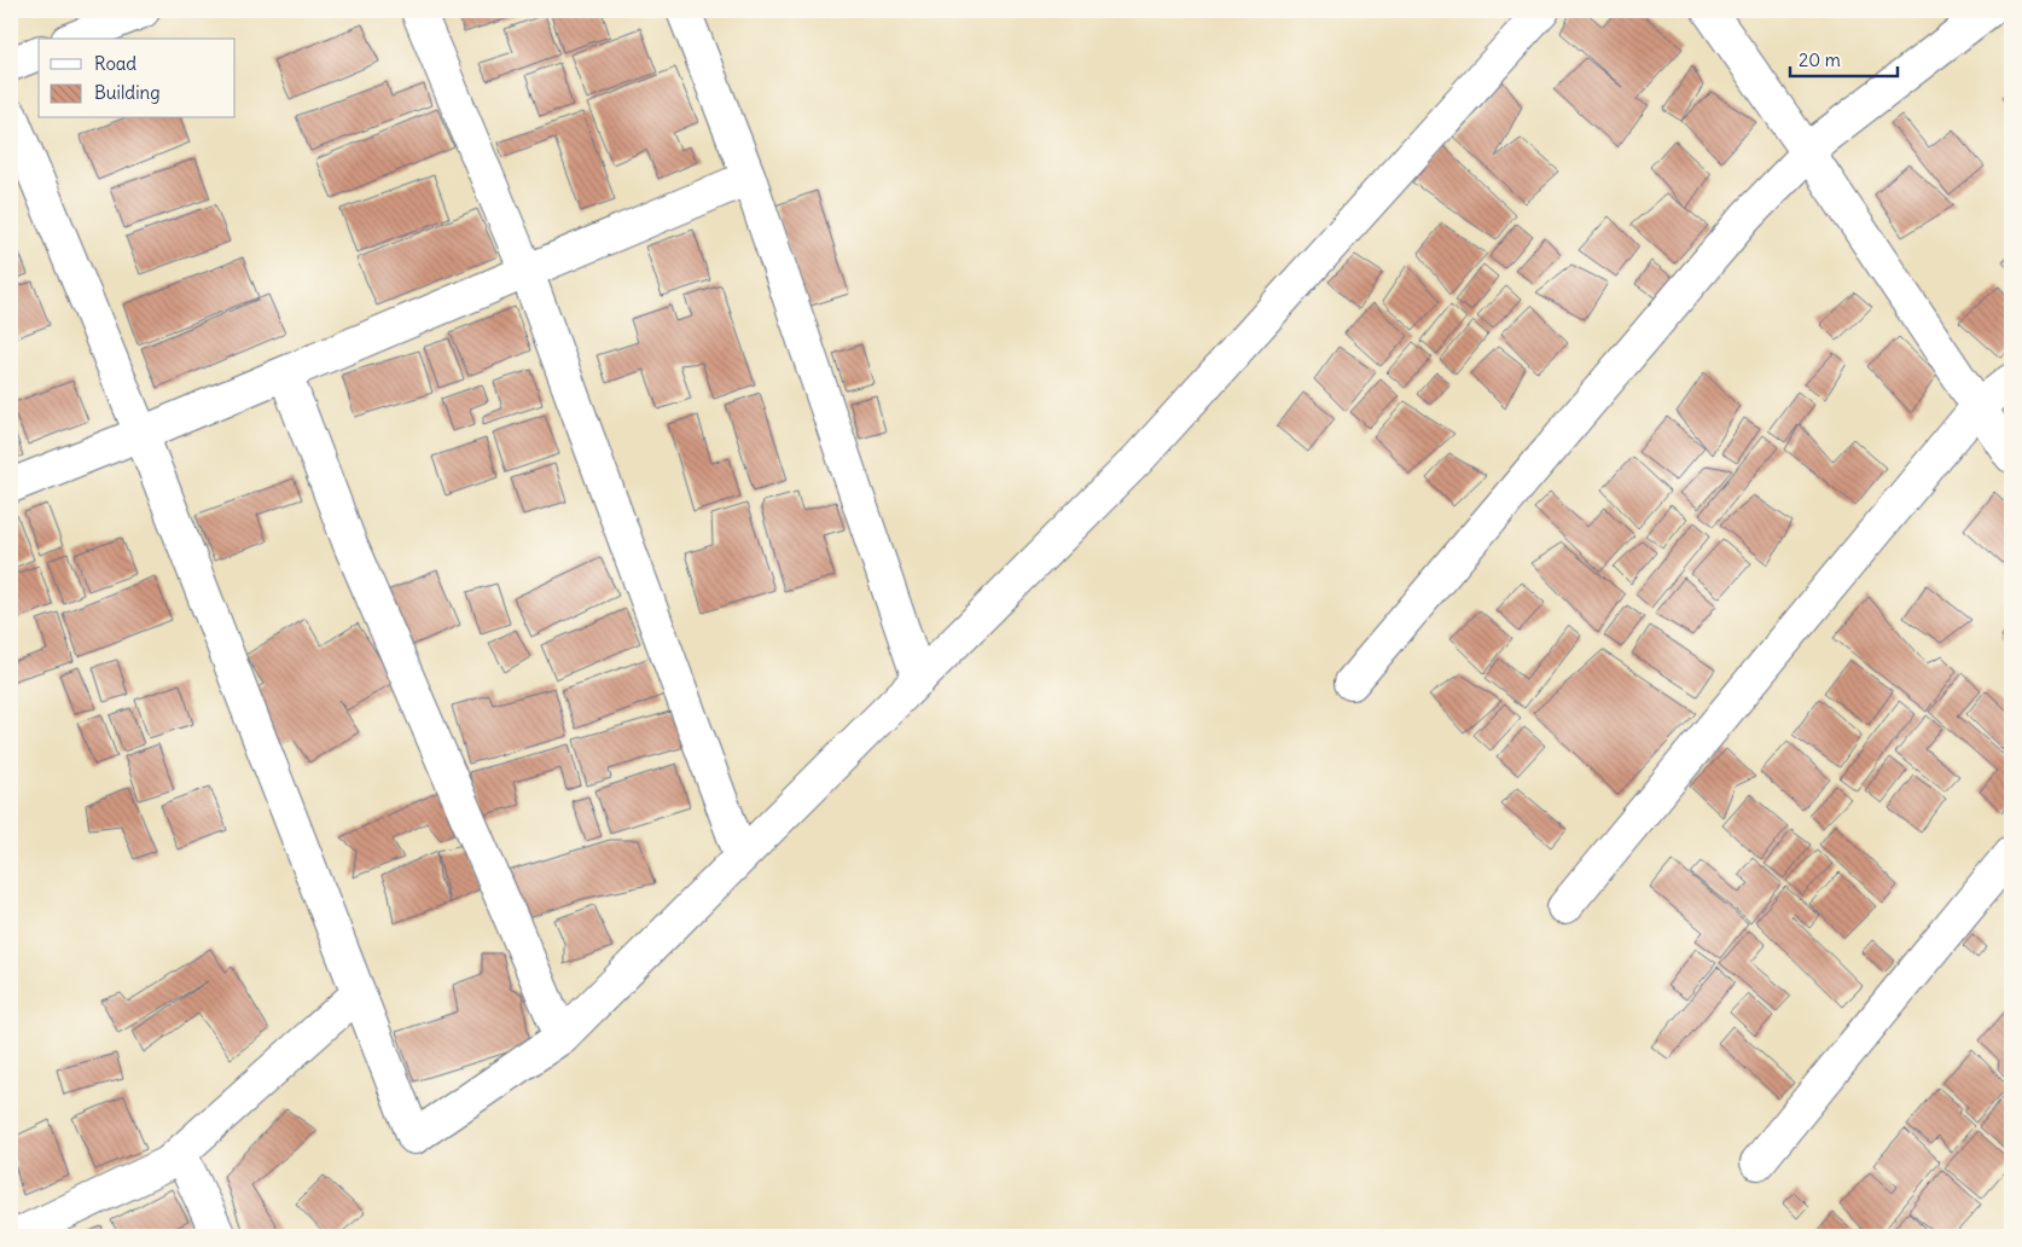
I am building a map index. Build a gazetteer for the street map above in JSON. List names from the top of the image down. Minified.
{"legend":["Road","Building"],"scale_bar":"20 m"}
